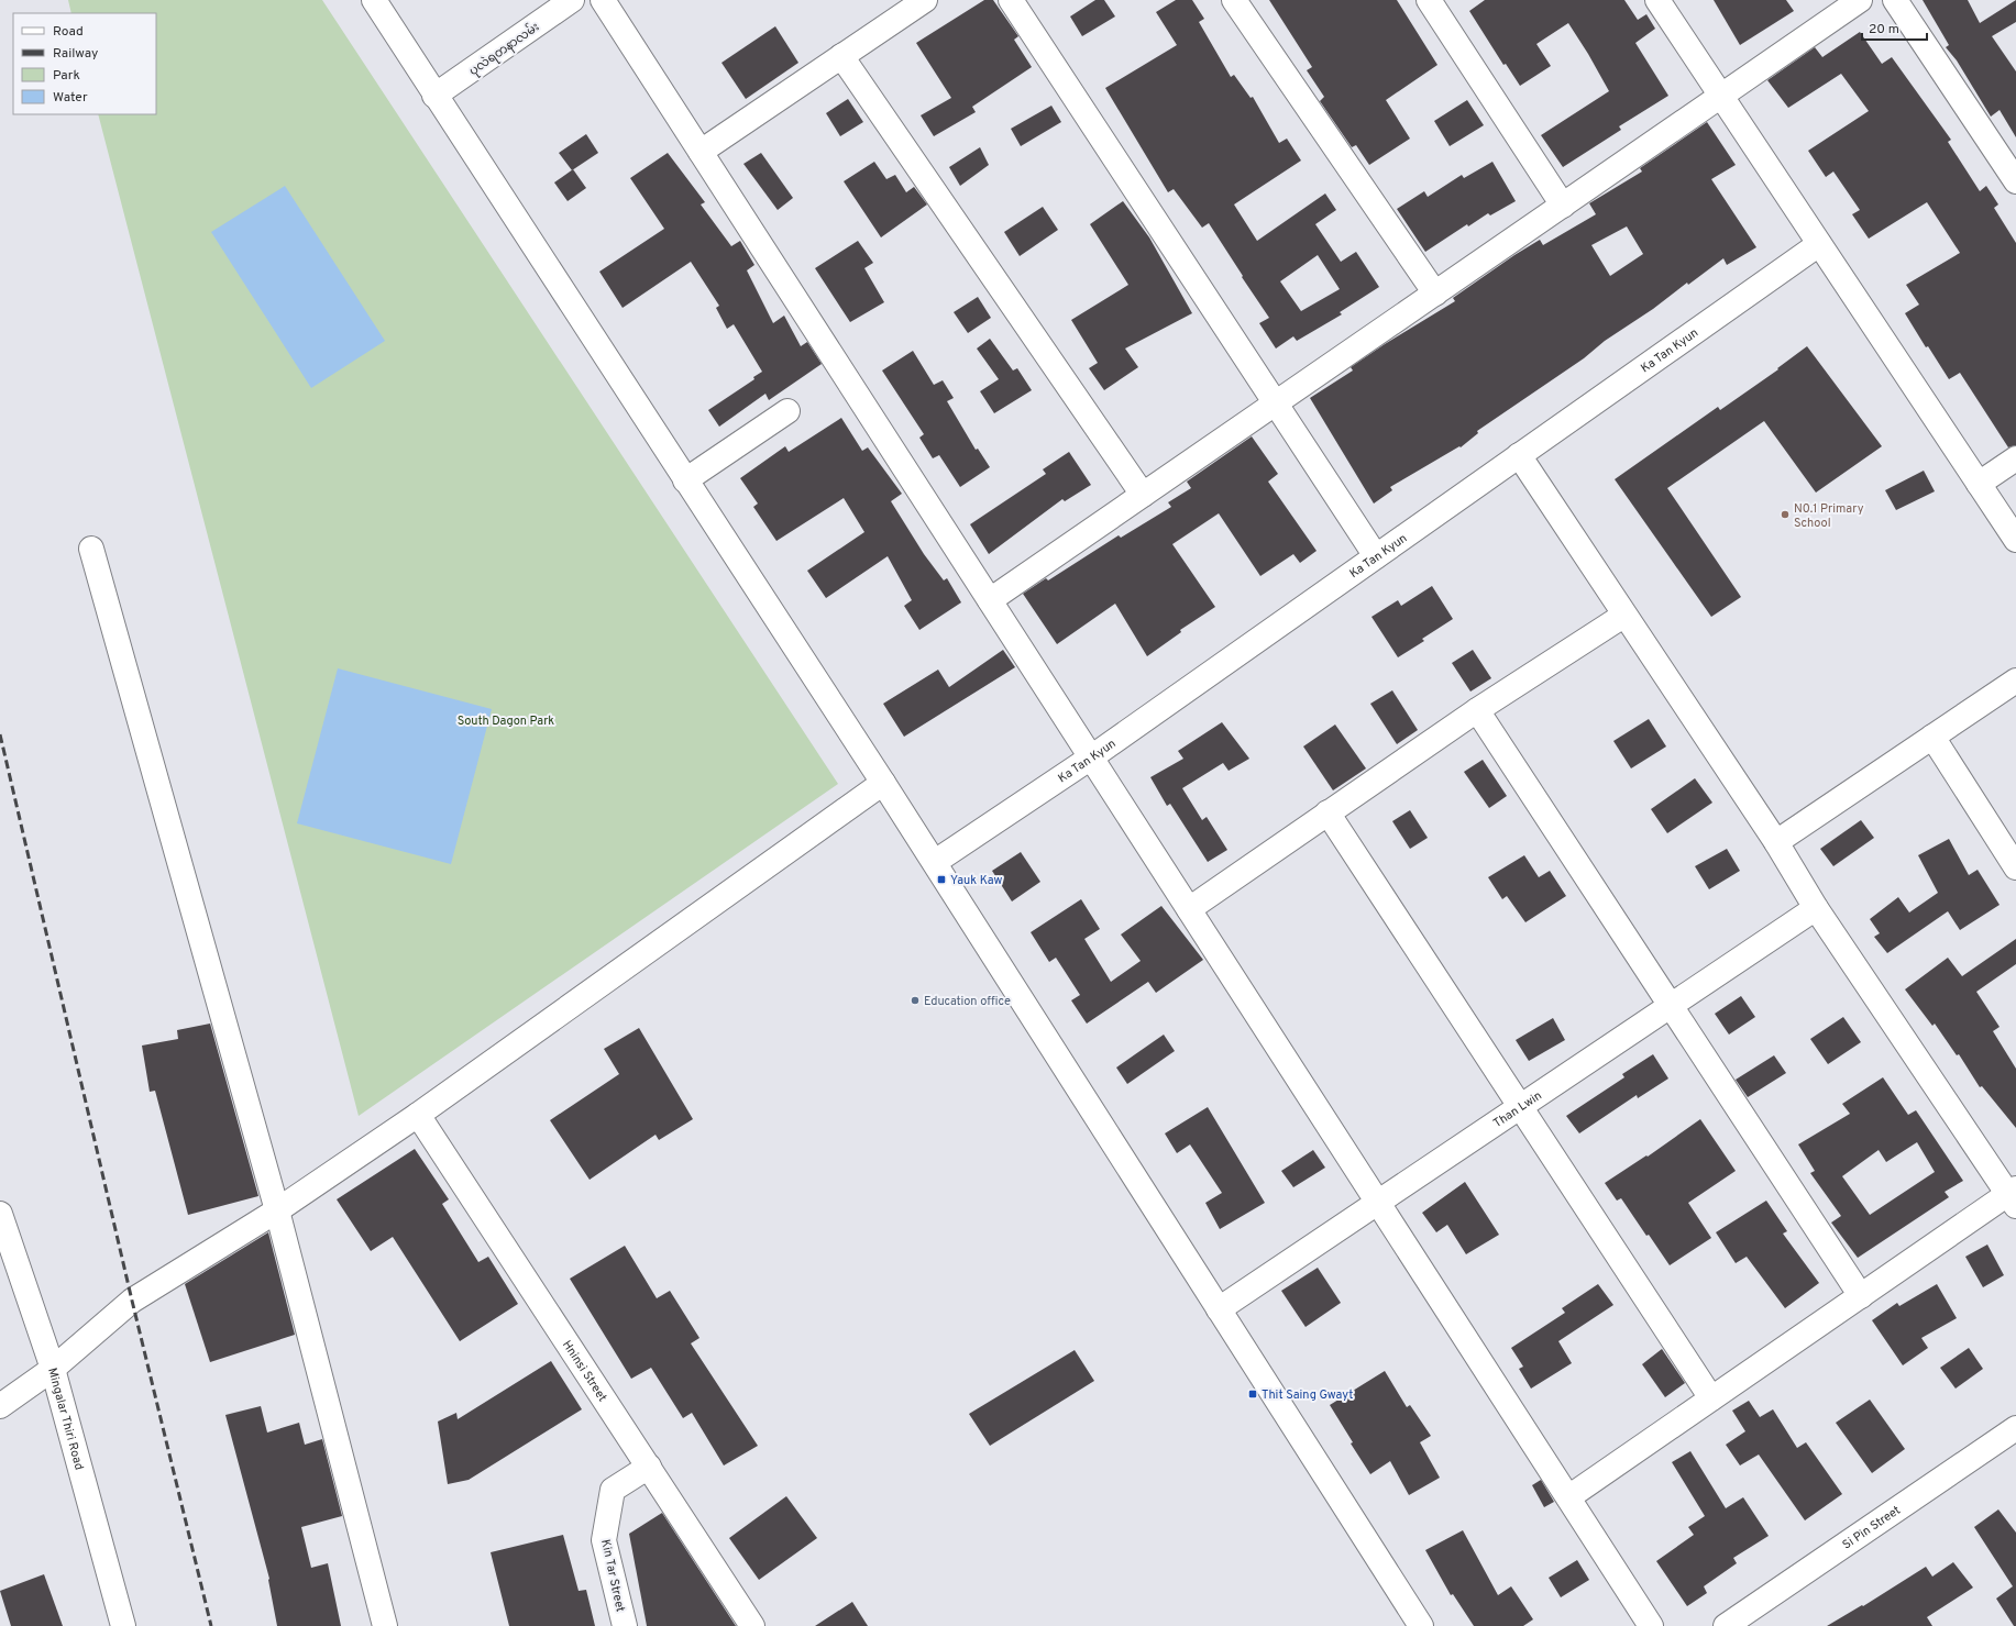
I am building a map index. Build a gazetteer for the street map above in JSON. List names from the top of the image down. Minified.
{"streets":{"street":["ပုလဲရတနာလမ်း","Ka Tan Kyun","Than Lwin","Hninsi Street","Mingalar Thiri Road","Si Pin Street","Kin Tar Street"]},"crossings":[["Hninsi Street","Kin Tar Street"]],"parks":["South Dagon Park"],"places":{"other":["N0.1 Primary School","Education office"],"transit":["Yauk Kaw","Thit Saing Gwayt"]},"legend":["Road","Railway","Park","Water"],"scale_bar":"20 m"}
